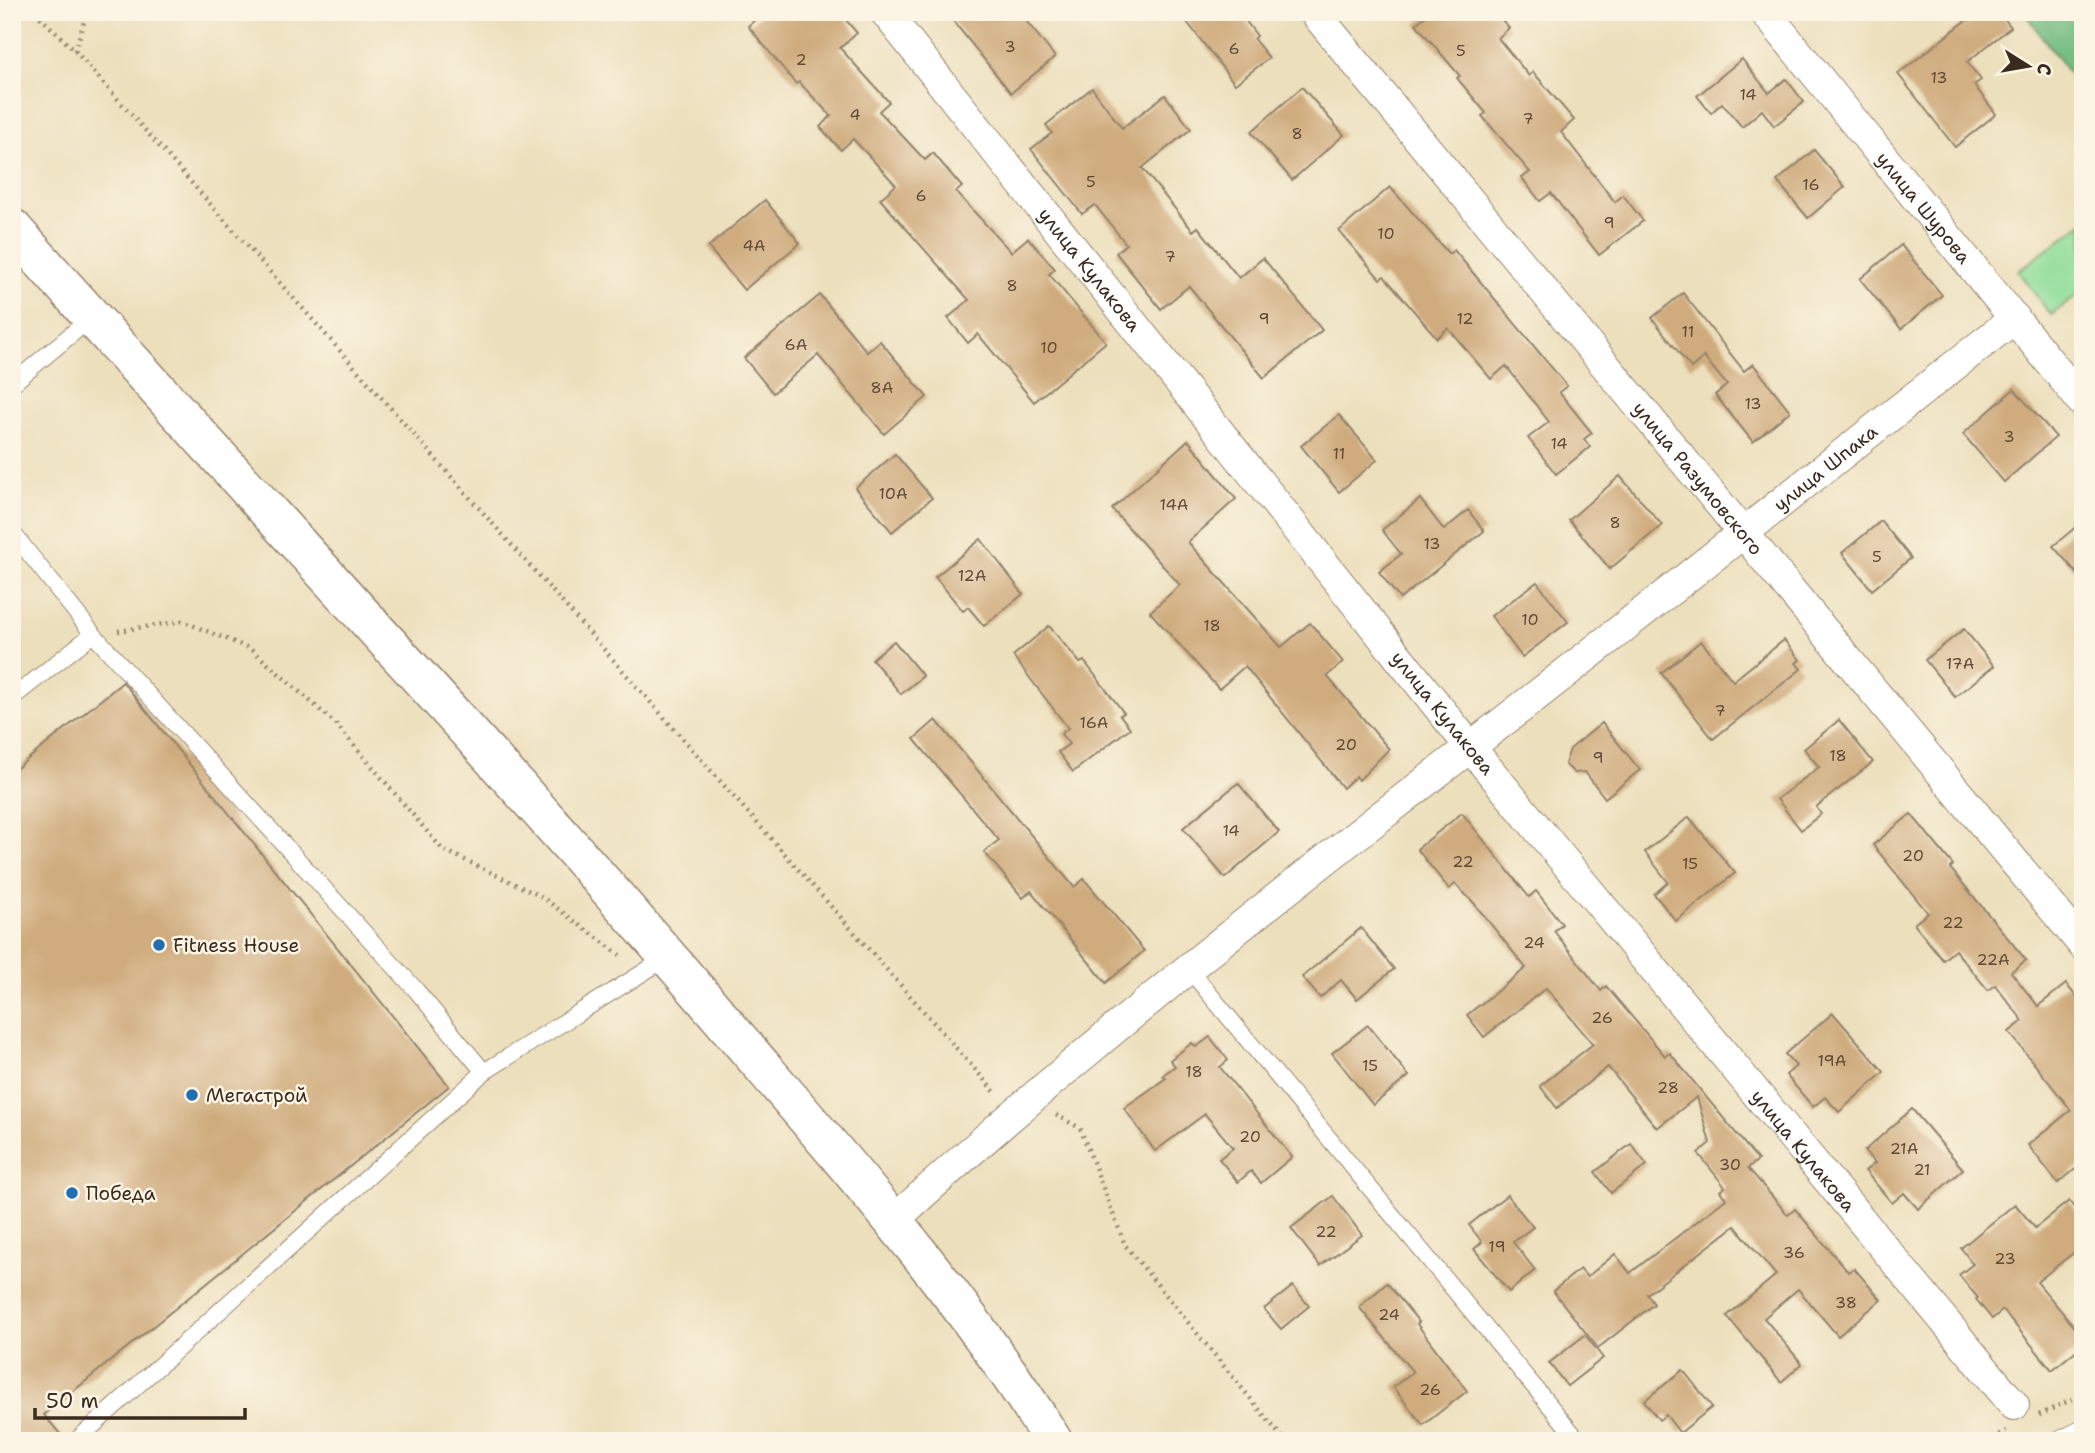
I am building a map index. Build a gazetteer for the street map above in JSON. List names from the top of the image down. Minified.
{"streets":{"street":["улица Шурова","улица Кулакова","улица Шпака","улица Разумовского"]},"crossings":[["улица Шурова","улица Шпака"],["улица Кулакова","улица Шпака"],["улица Шпака","улица Разумовского"]],"places":["Fitness House","Мегастрой","Победа"],"house_numbers":["3","6","5","2","13","14","4","7","8","5","16","6","9","10","4А","7","8","9","12","11","6А","10","8А","13","3","14","11","10А","14А","8","13","5","12А","10","18","17А","7","16А","20","18","9","14","20","22","15","22","24","22А","26","19А","15","18","28","20","21А","30","21","22","19","36","23","38","24","26"],"scale_bar":"50 m","north":"right"}
